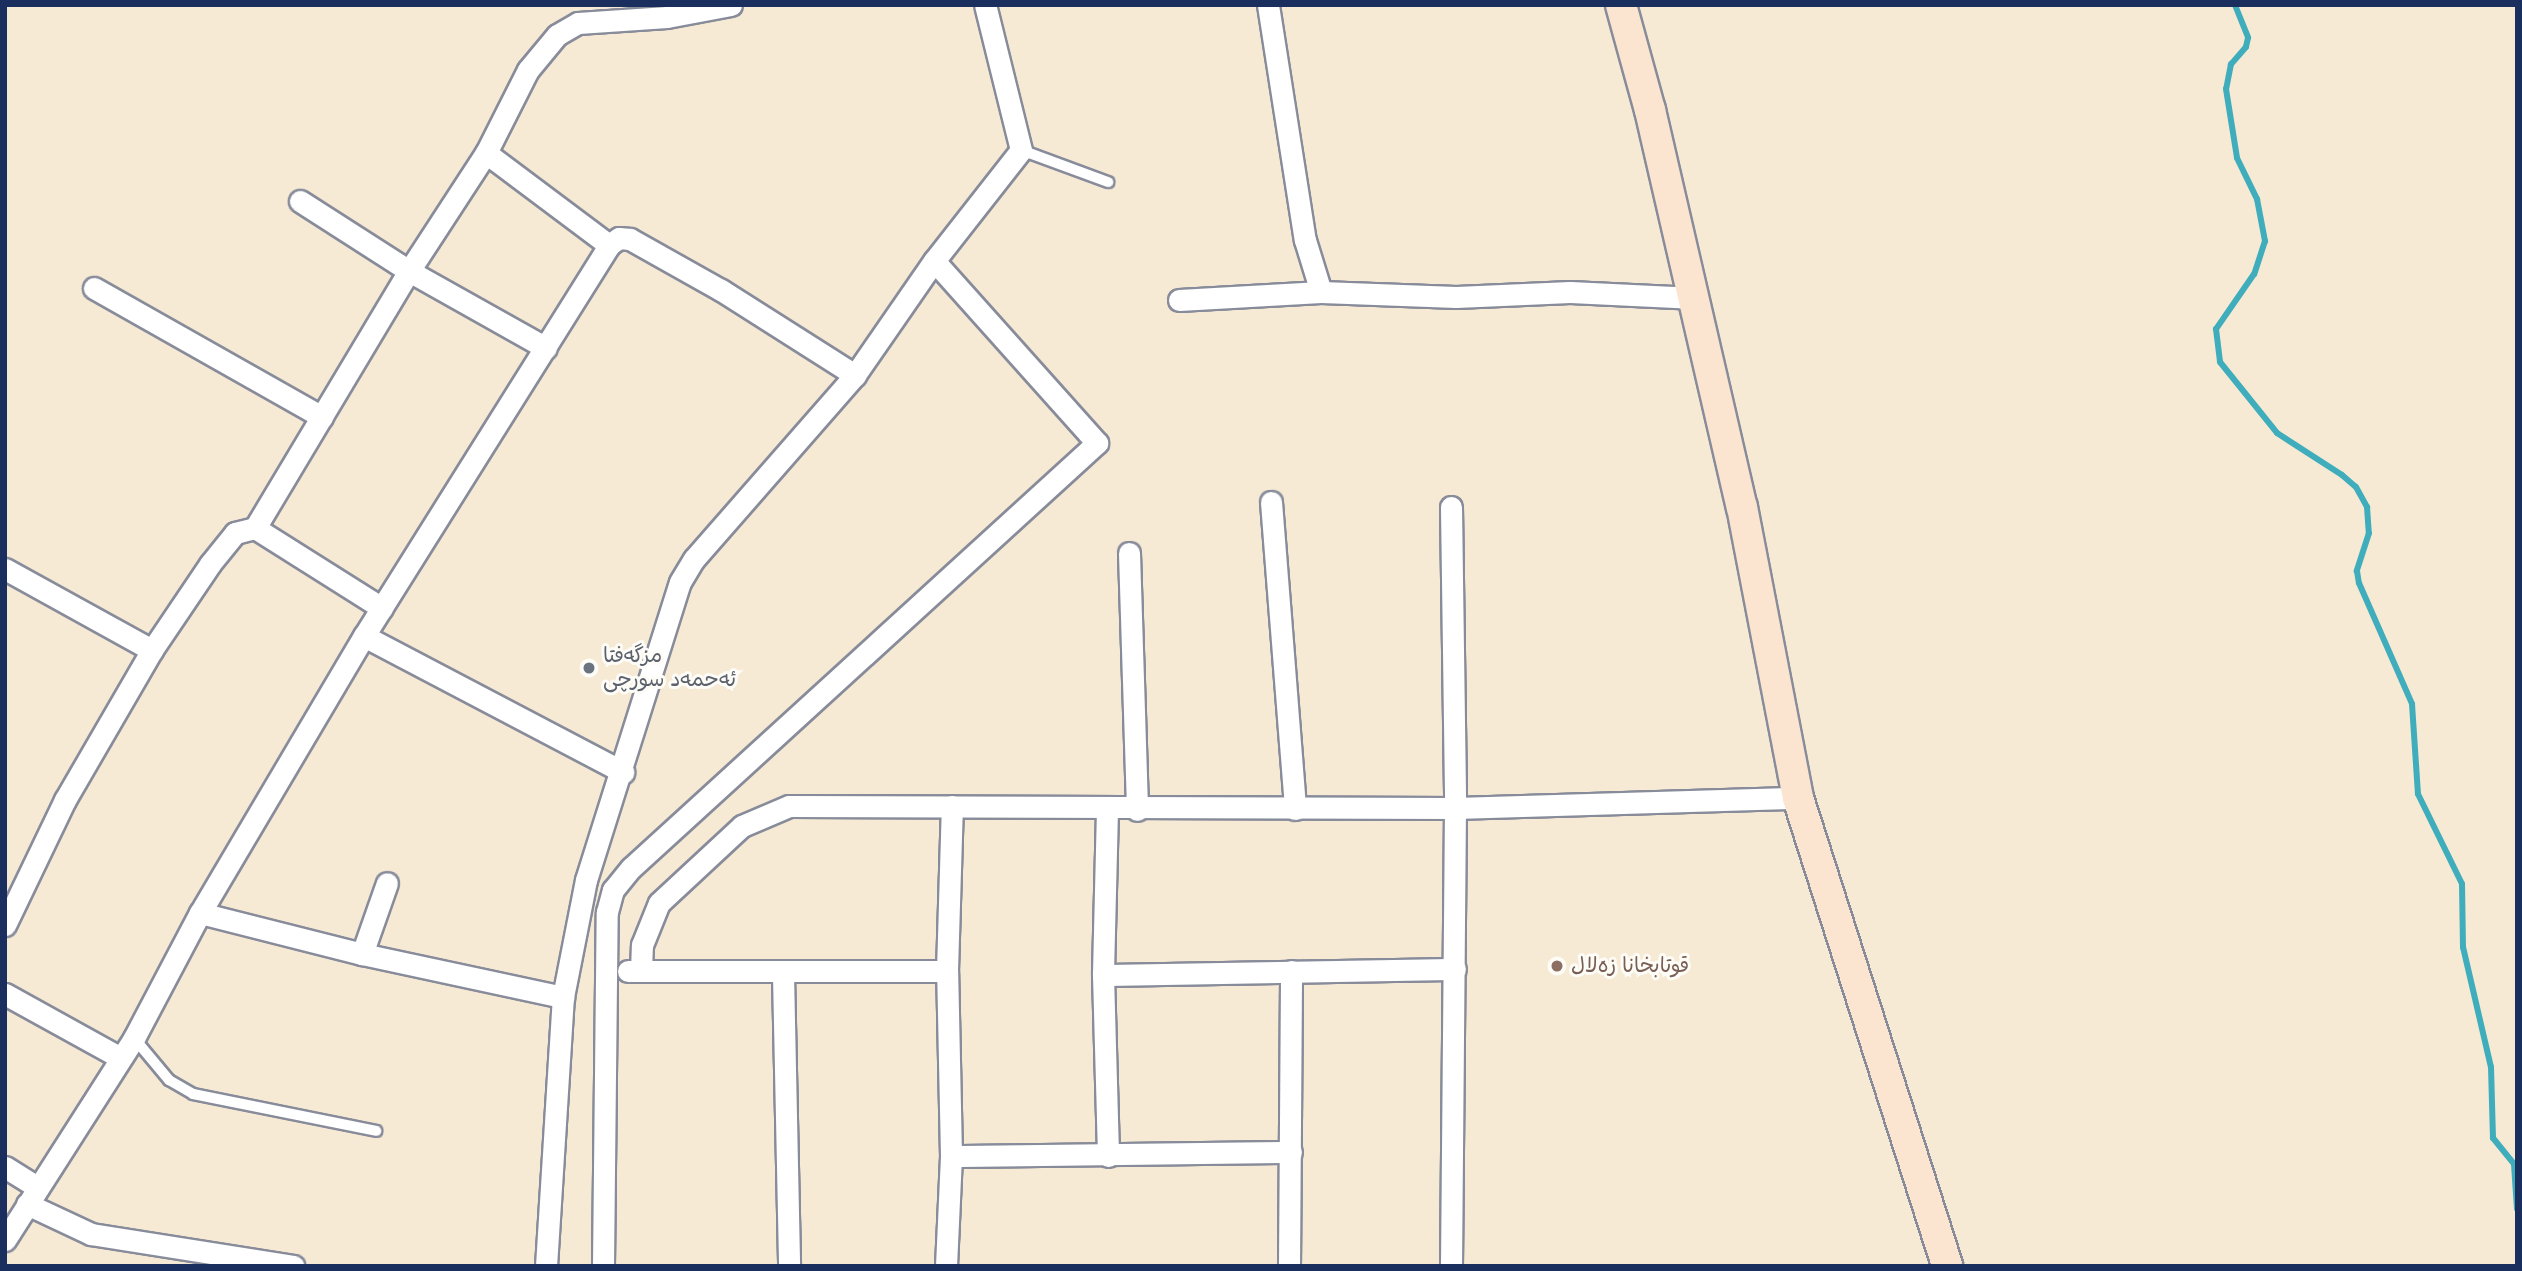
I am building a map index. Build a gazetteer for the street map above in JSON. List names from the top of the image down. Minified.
{"places":["مزگەفتا ئەحمەد سورچی","قوتابخانا زەلال"]}
